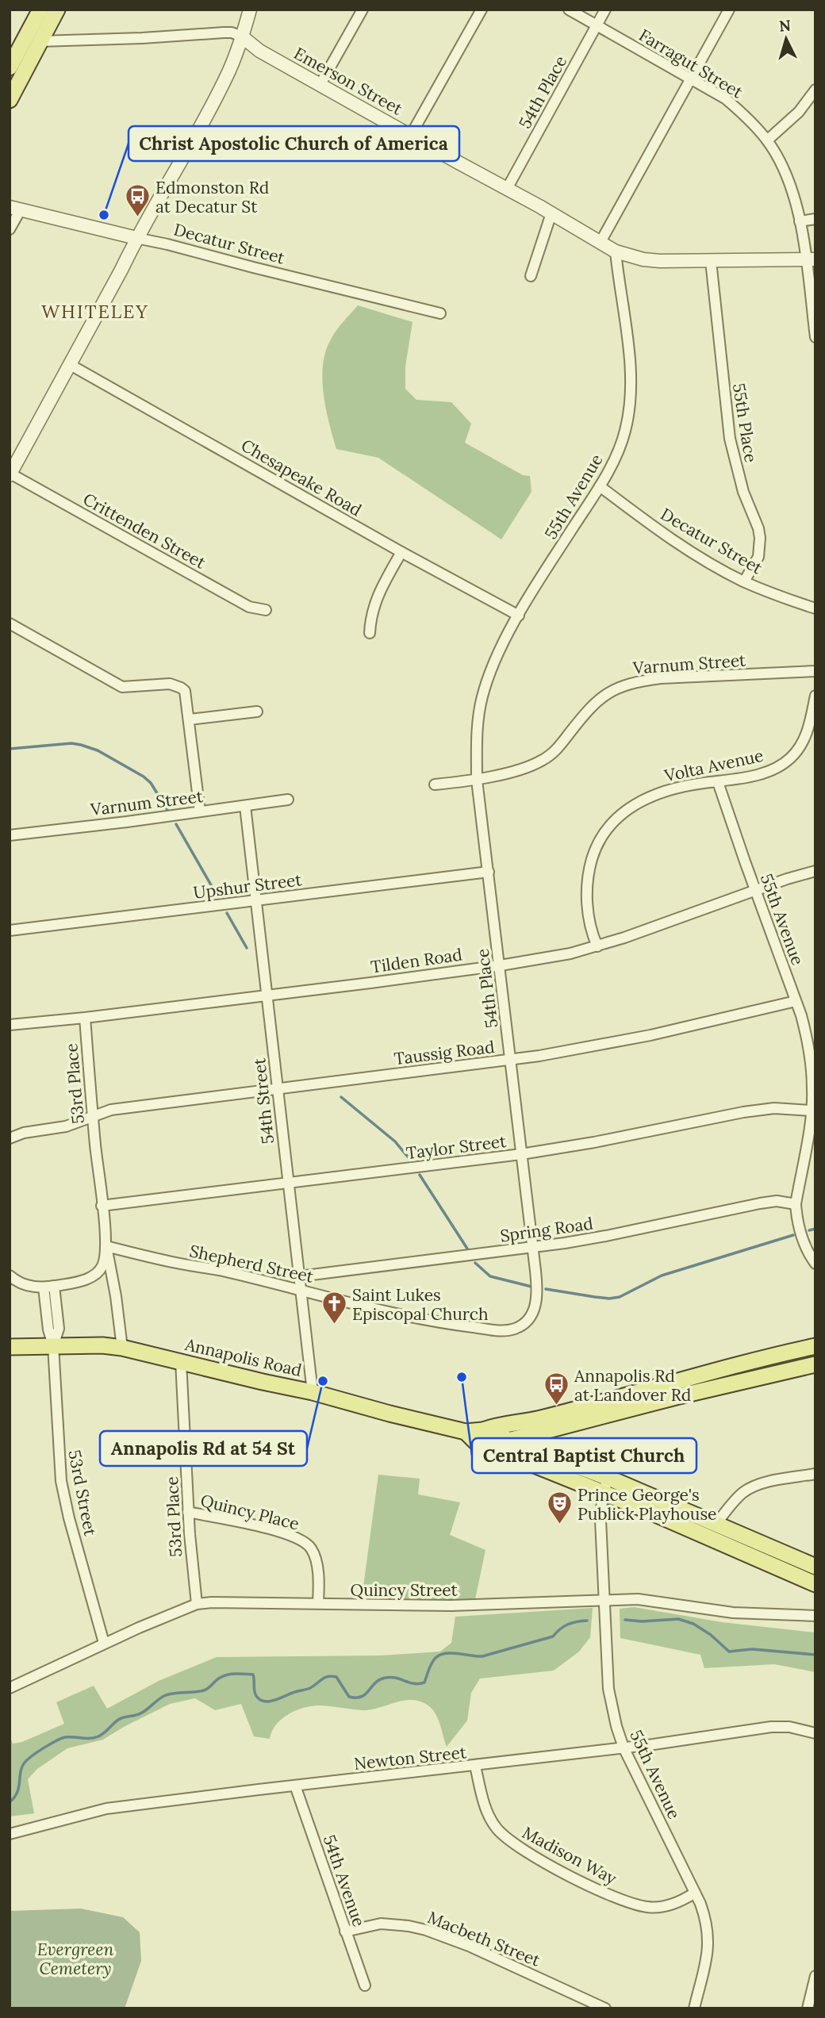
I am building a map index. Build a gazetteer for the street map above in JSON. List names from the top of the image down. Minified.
{"streets":{"main road":["Annapolis Road"],"street":["Farragut Street","Emerson Street","54th Place","Decatur Street","55th Place","Chesapeake Road","55th Avenue","Crittenden Street","Varnum Street","Volta Avenue","Upshur Street","Tilden Road","Taussig Road","53rd Place","54th Street","Taylor Street","Spring Road","Shepherd Street","53rd Street","Quincy Place","Quincy Street","Newton Street","Madison Way","54th Avenue","Macbeth Street"]},"crossings":[["Farragut Street","Emerson Street"],["Farragut Street","54th Place"],["Emerson Street","54th Place"],["Emerson Street","55th Place"],["Emerson Street","55th Avenue"],["54th Place","Chesapeake Road"],["54th Place","55th Avenue"],["54th Place","Varnum Street"],["54th Place","Upshur Street"],["54th Place","Tilden Road"],["54th Place","Taussig Road"],["54th Place","Taylor Street"],["54th Place","Spring Road"],["54th Place","Shepherd Street"],["Decatur Street","55th Place"],["Decatur Street","55th Avenue"],["Chesapeake Road","55th Avenue"],["55th Avenue","Volta Avenue"],["55th Avenue","Tilden Road"],["55th Avenue","Taussig Road"],["55th Avenue","Taylor Street"],["55th Avenue","Spring Road"],["55th Avenue","Quincy Street"],["55th Avenue","Newton Street"],["55th Avenue","Madison Way"],["Varnum Street","54th Street"],["Volta Avenue","Tilden Road"],["Upshur Street","54th Street"],["Tilden Road","53rd Place"],["Tilden Road","54th Street"],["Taussig Road","53rd Place"],["Taussig Road","54th Street"],["53rd Place","Taylor Street"],["53rd Place","Shepherd Street"],["53rd Place","Annapolis Road"],["53rd Place","53rd Street"],["53rd Place","Quincy Place"],["53rd Place","Quincy Street"],["54th Street","Taylor Street"],["54th Street","Spring Road"],["54th Street","Shepherd Street"],["54th Street","Annapolis Road"],["Annapolis Road","53rd Street"],["53rd Street","Quincy Street"],["Quincy Place","Quincy Street"],["Newton Street","Madison Way"],["Newton Street","54th Avenue"],["54th Avenue","Macbeth Street"]],"districts":["WHITELEY"],"parks":["Evergreen Cemetery"],"places":{"other":["Christ Apostolic Church of America","Central Baptist Church","Annapolis Rd at 54 St"],"bus stop":["Edmonston Rd at Decatur St","Annapolis Rd at Landover Rd"],"church":["Saint Lukes Episcopal Church"],"theatre":["Prince George's Publick Playhouse"]},"north":"top"}
